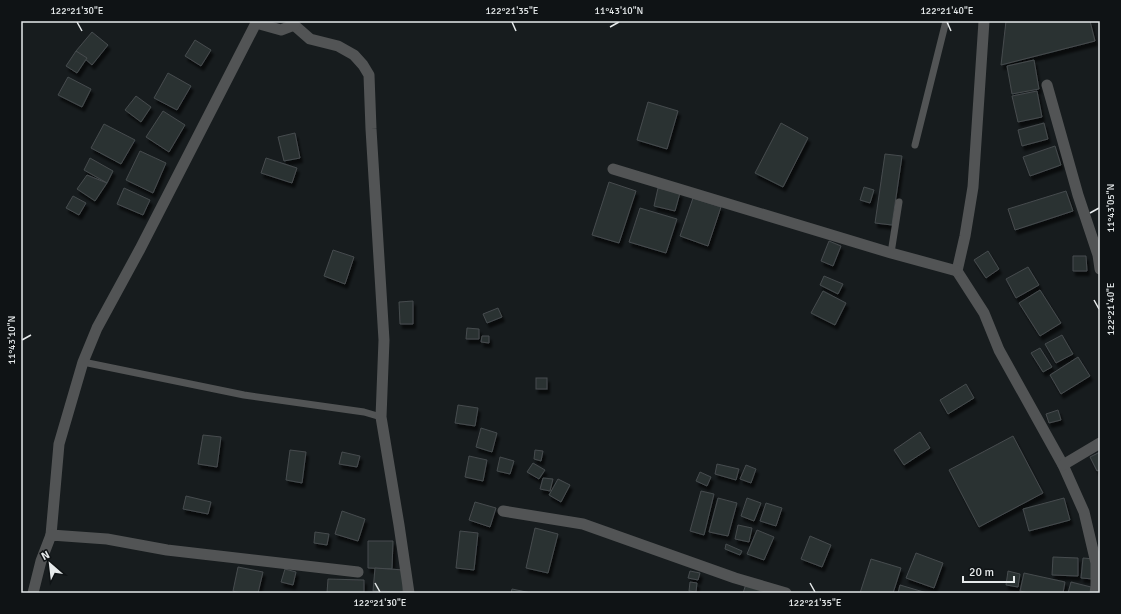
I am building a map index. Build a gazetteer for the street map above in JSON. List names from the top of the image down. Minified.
{"scale_bar":"20 m","north":"top left","coordinates":["122°21'30\"E","122°21'35\"E","11°43'10\"N","122°21'40\"E","11°43'05\"N"]}
